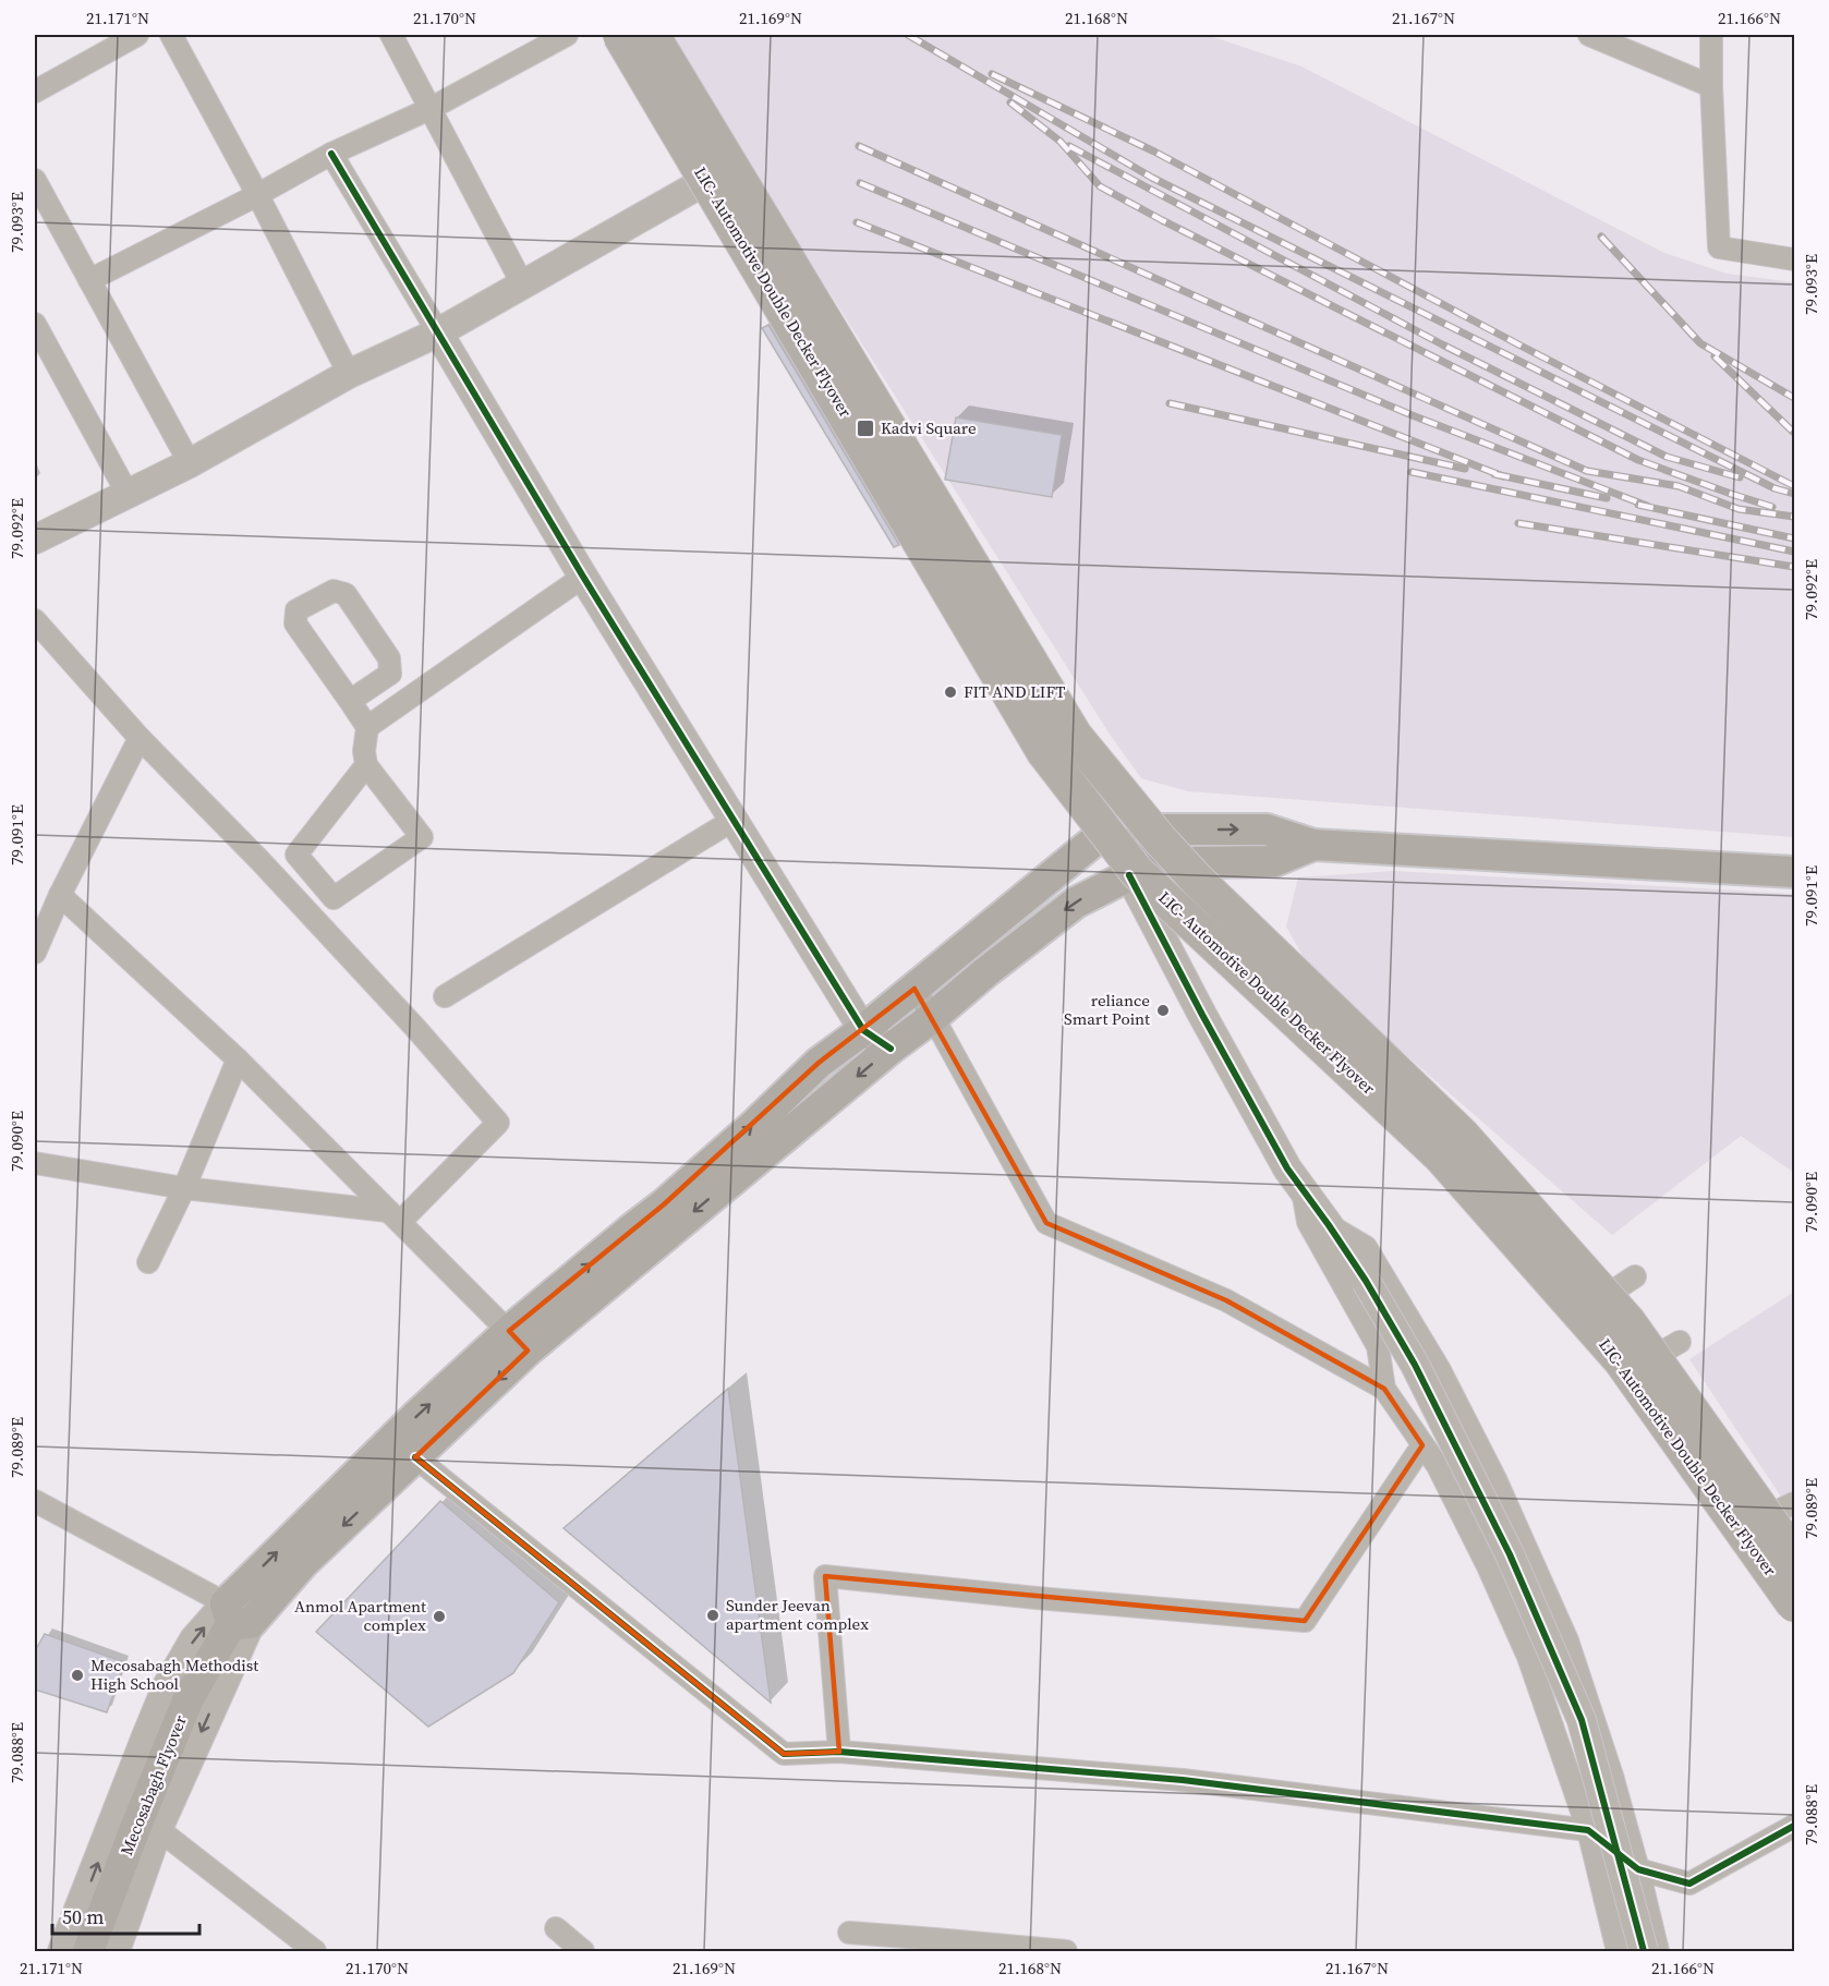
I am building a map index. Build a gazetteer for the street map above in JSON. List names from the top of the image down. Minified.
{"streets":{"main road":["LIC- Automotive Double Decker Flyover","Mecosabagh Flyover"]},"places":{"transit":["Kadvi Square"],"other":["FIT AND LIFT","reliance Smart Point","Sunder Jeevan apartment complex","Anmol Apartment complex","Mecosabagh Methodist High School"]},"scale_bar":"50 m","coordinates":["21.171°N","21.170°N","21.169°N","21.168°N","21.167°N","21.166°N","79.093°E","79.092°E","79.091°E","79.090°E","79.089°E","79.088°E"]}
